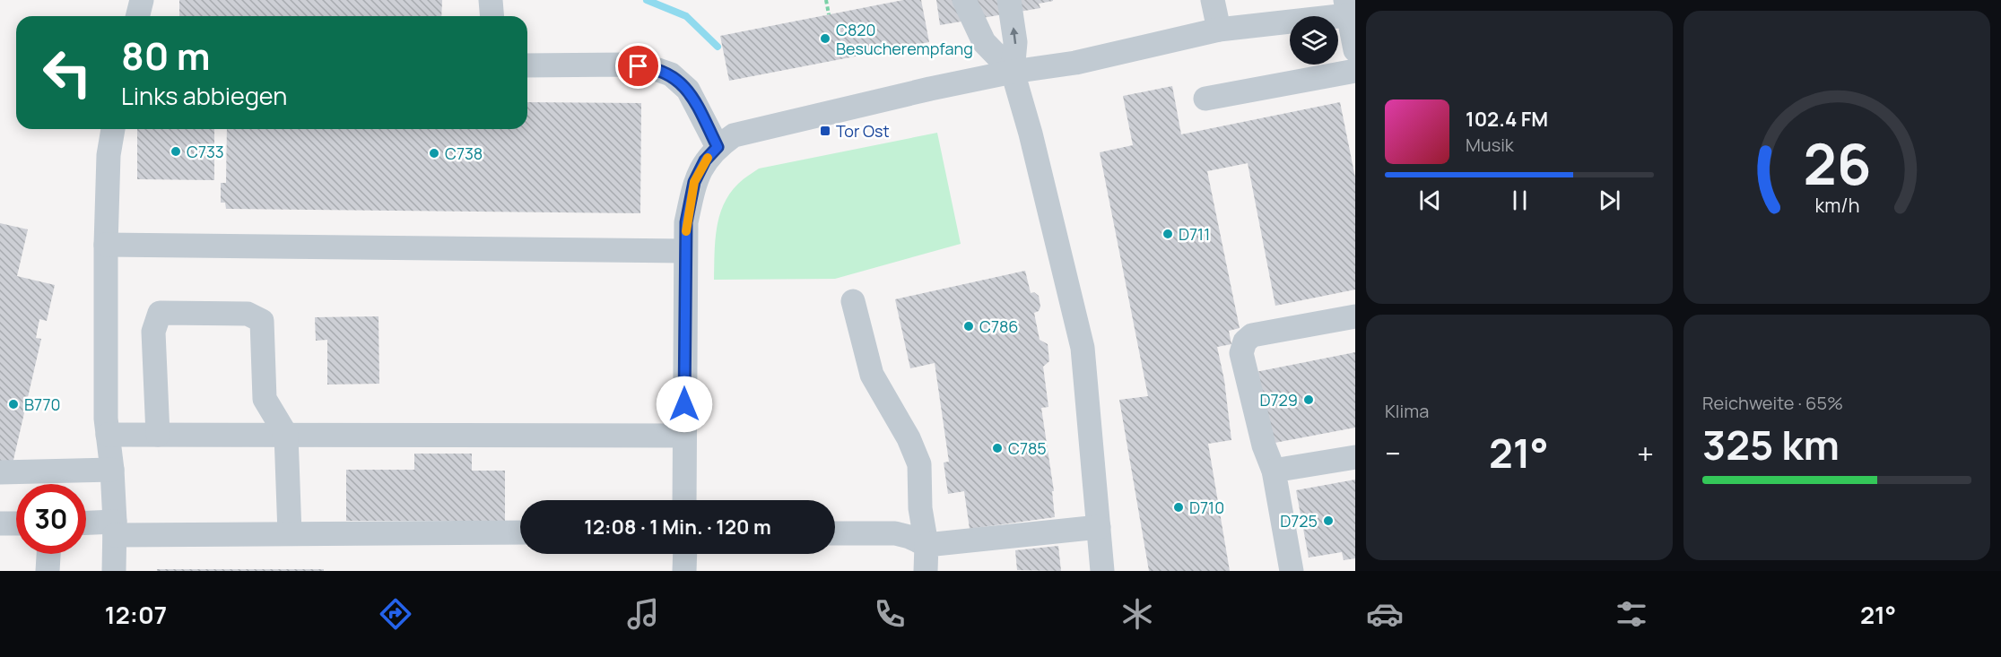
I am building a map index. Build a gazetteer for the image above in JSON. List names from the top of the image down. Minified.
{"places":{"other":["C820 Besucherempfang","C733","C738","D711","C786","D729","B770","C785","D710","D725"],"transit":["Tor Ost"]},"page":{"turn":["80 m","Links abbiegen"],"song":["102.4 FM","Musik"],"tile":["Klima",["Reichweite · 65%","325 km"]],"heat":["−","21°","+"],"limit":"30","trip":"12:08 · 1 Min. · 120 m","tabs":["12:07","21°"],"gauge":["26","km/h"]}}
